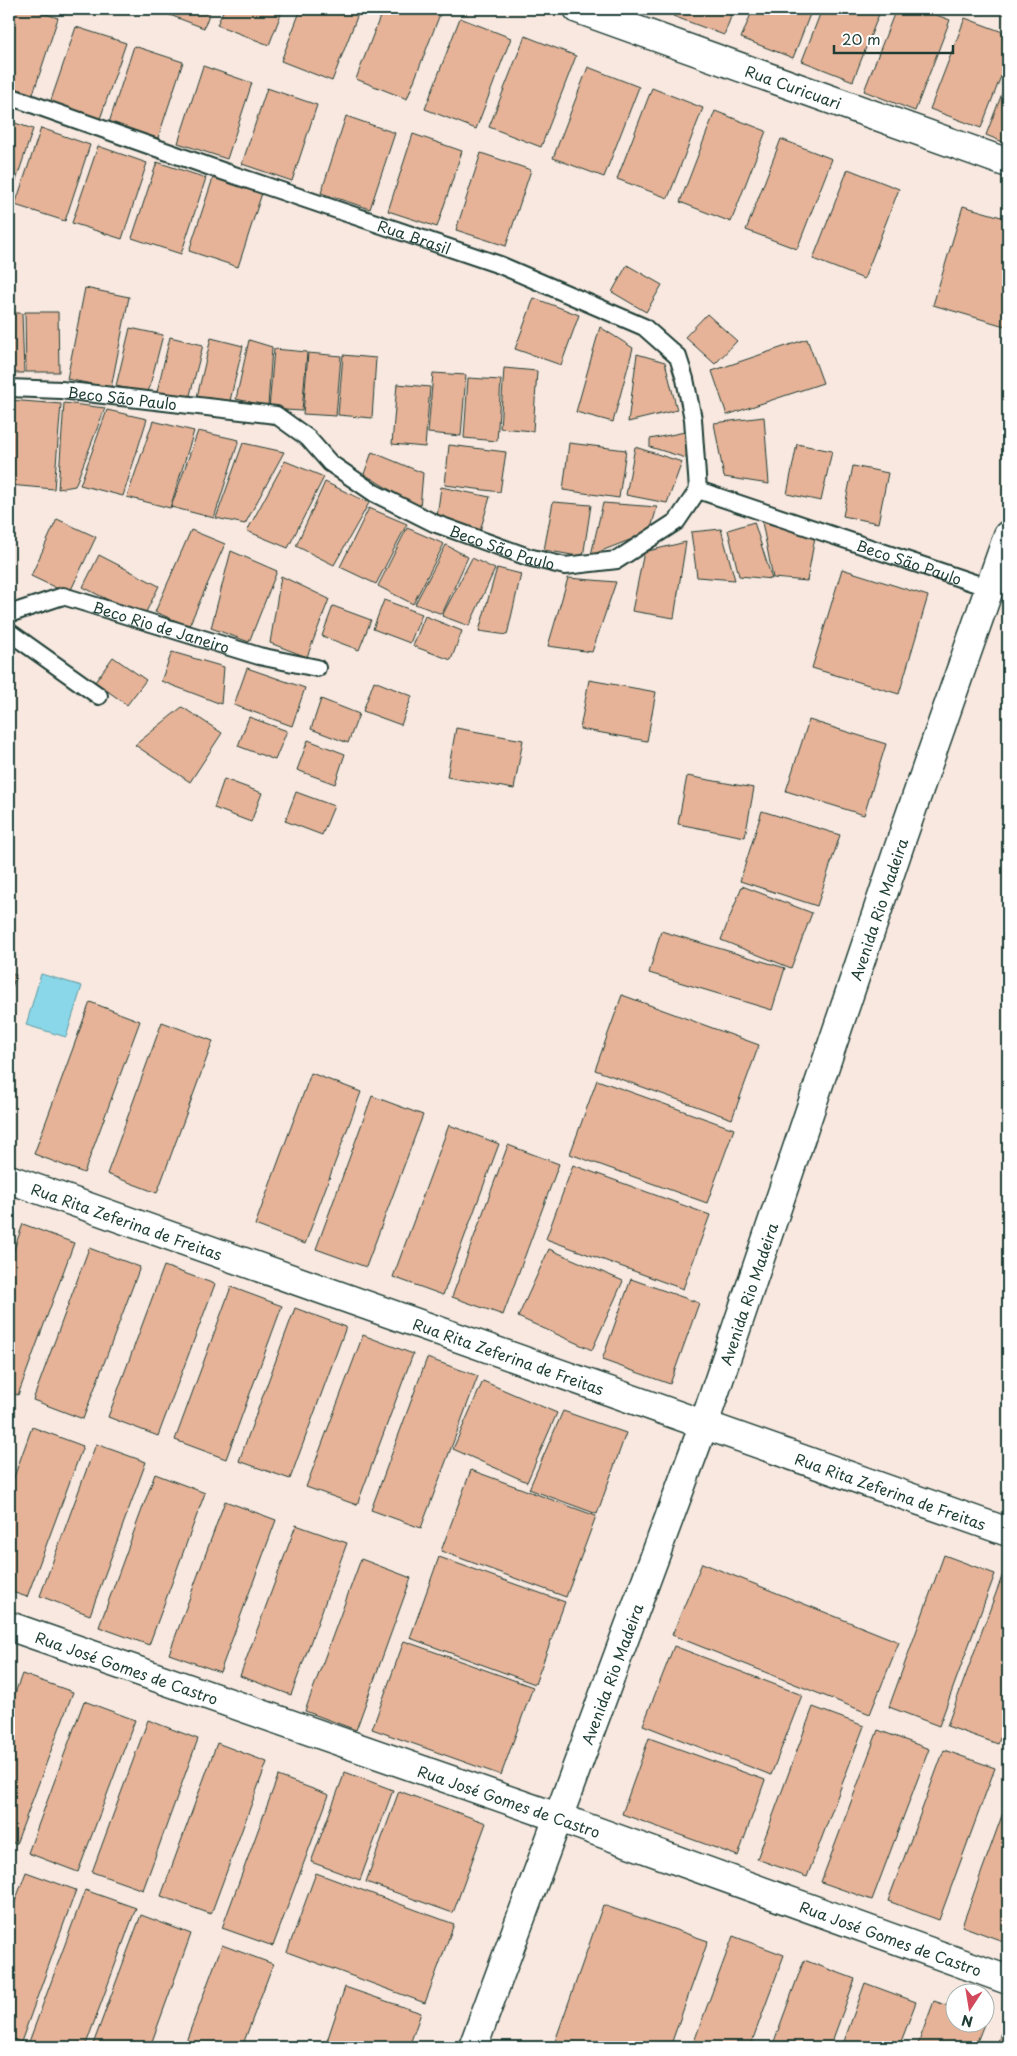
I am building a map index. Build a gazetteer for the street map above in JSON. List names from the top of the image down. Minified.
{"streets":{"street":["Rua Curicuari","Avenida Rio Madeira","Rua Rita Zeferina de Freitas","Rua José Gomes de Castro"],"lane":["Rua Brasil","Beco São Paulo","Beco Rio de Janeiro"]},"crossings":[["Rua Brasil","Beco São Paulo"],["Beco São Paulo","Avenida Rio Madeira"],["Avenida Rio Madeira","Rua Rita Zeferina de Freitas"],["Avenida Rio Madeira","Rua José Gomes de Castro"]],"scale_bar":"20 m","north":"bottom"}
